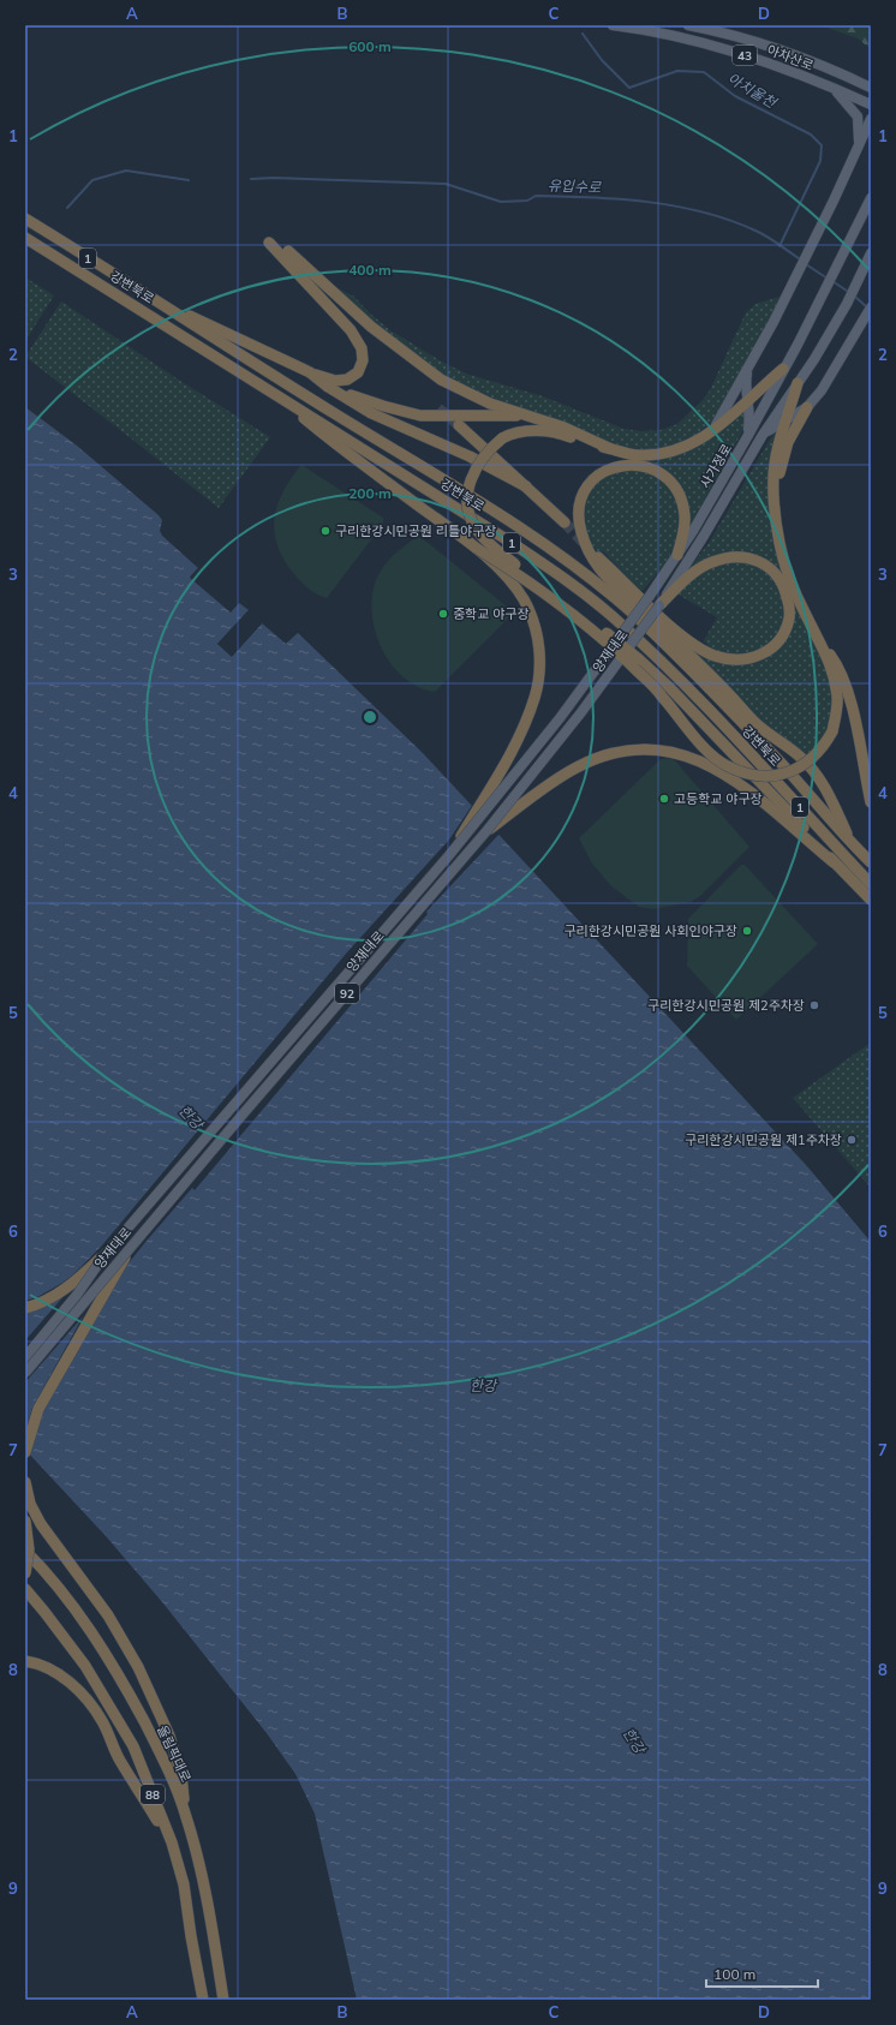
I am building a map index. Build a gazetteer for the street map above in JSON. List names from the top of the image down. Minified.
{"streets":{"highway":["1","강변북로","올림픽대로","88"],"main road":["43","아차산로","사가정로","양재대로","92"]},"crossings":[["사가정로","양재대로"]],"water":["아치울천","유입수로","한강"],"places":["구리한강시민공원 리틀야구장","중학교 야구장","고등학교 야구장","구리한강시민공원 사회인야구장","구리한강시민공원 제2주차장","구리한강시민공원 제1주차장"],"scale_bar":"100 m","grid":{"columns":["A","B","C","D"],"rows":["1","2","3","4","5","6","7","8","9"]},"rings":["600 m","400 m","200 m"]}
